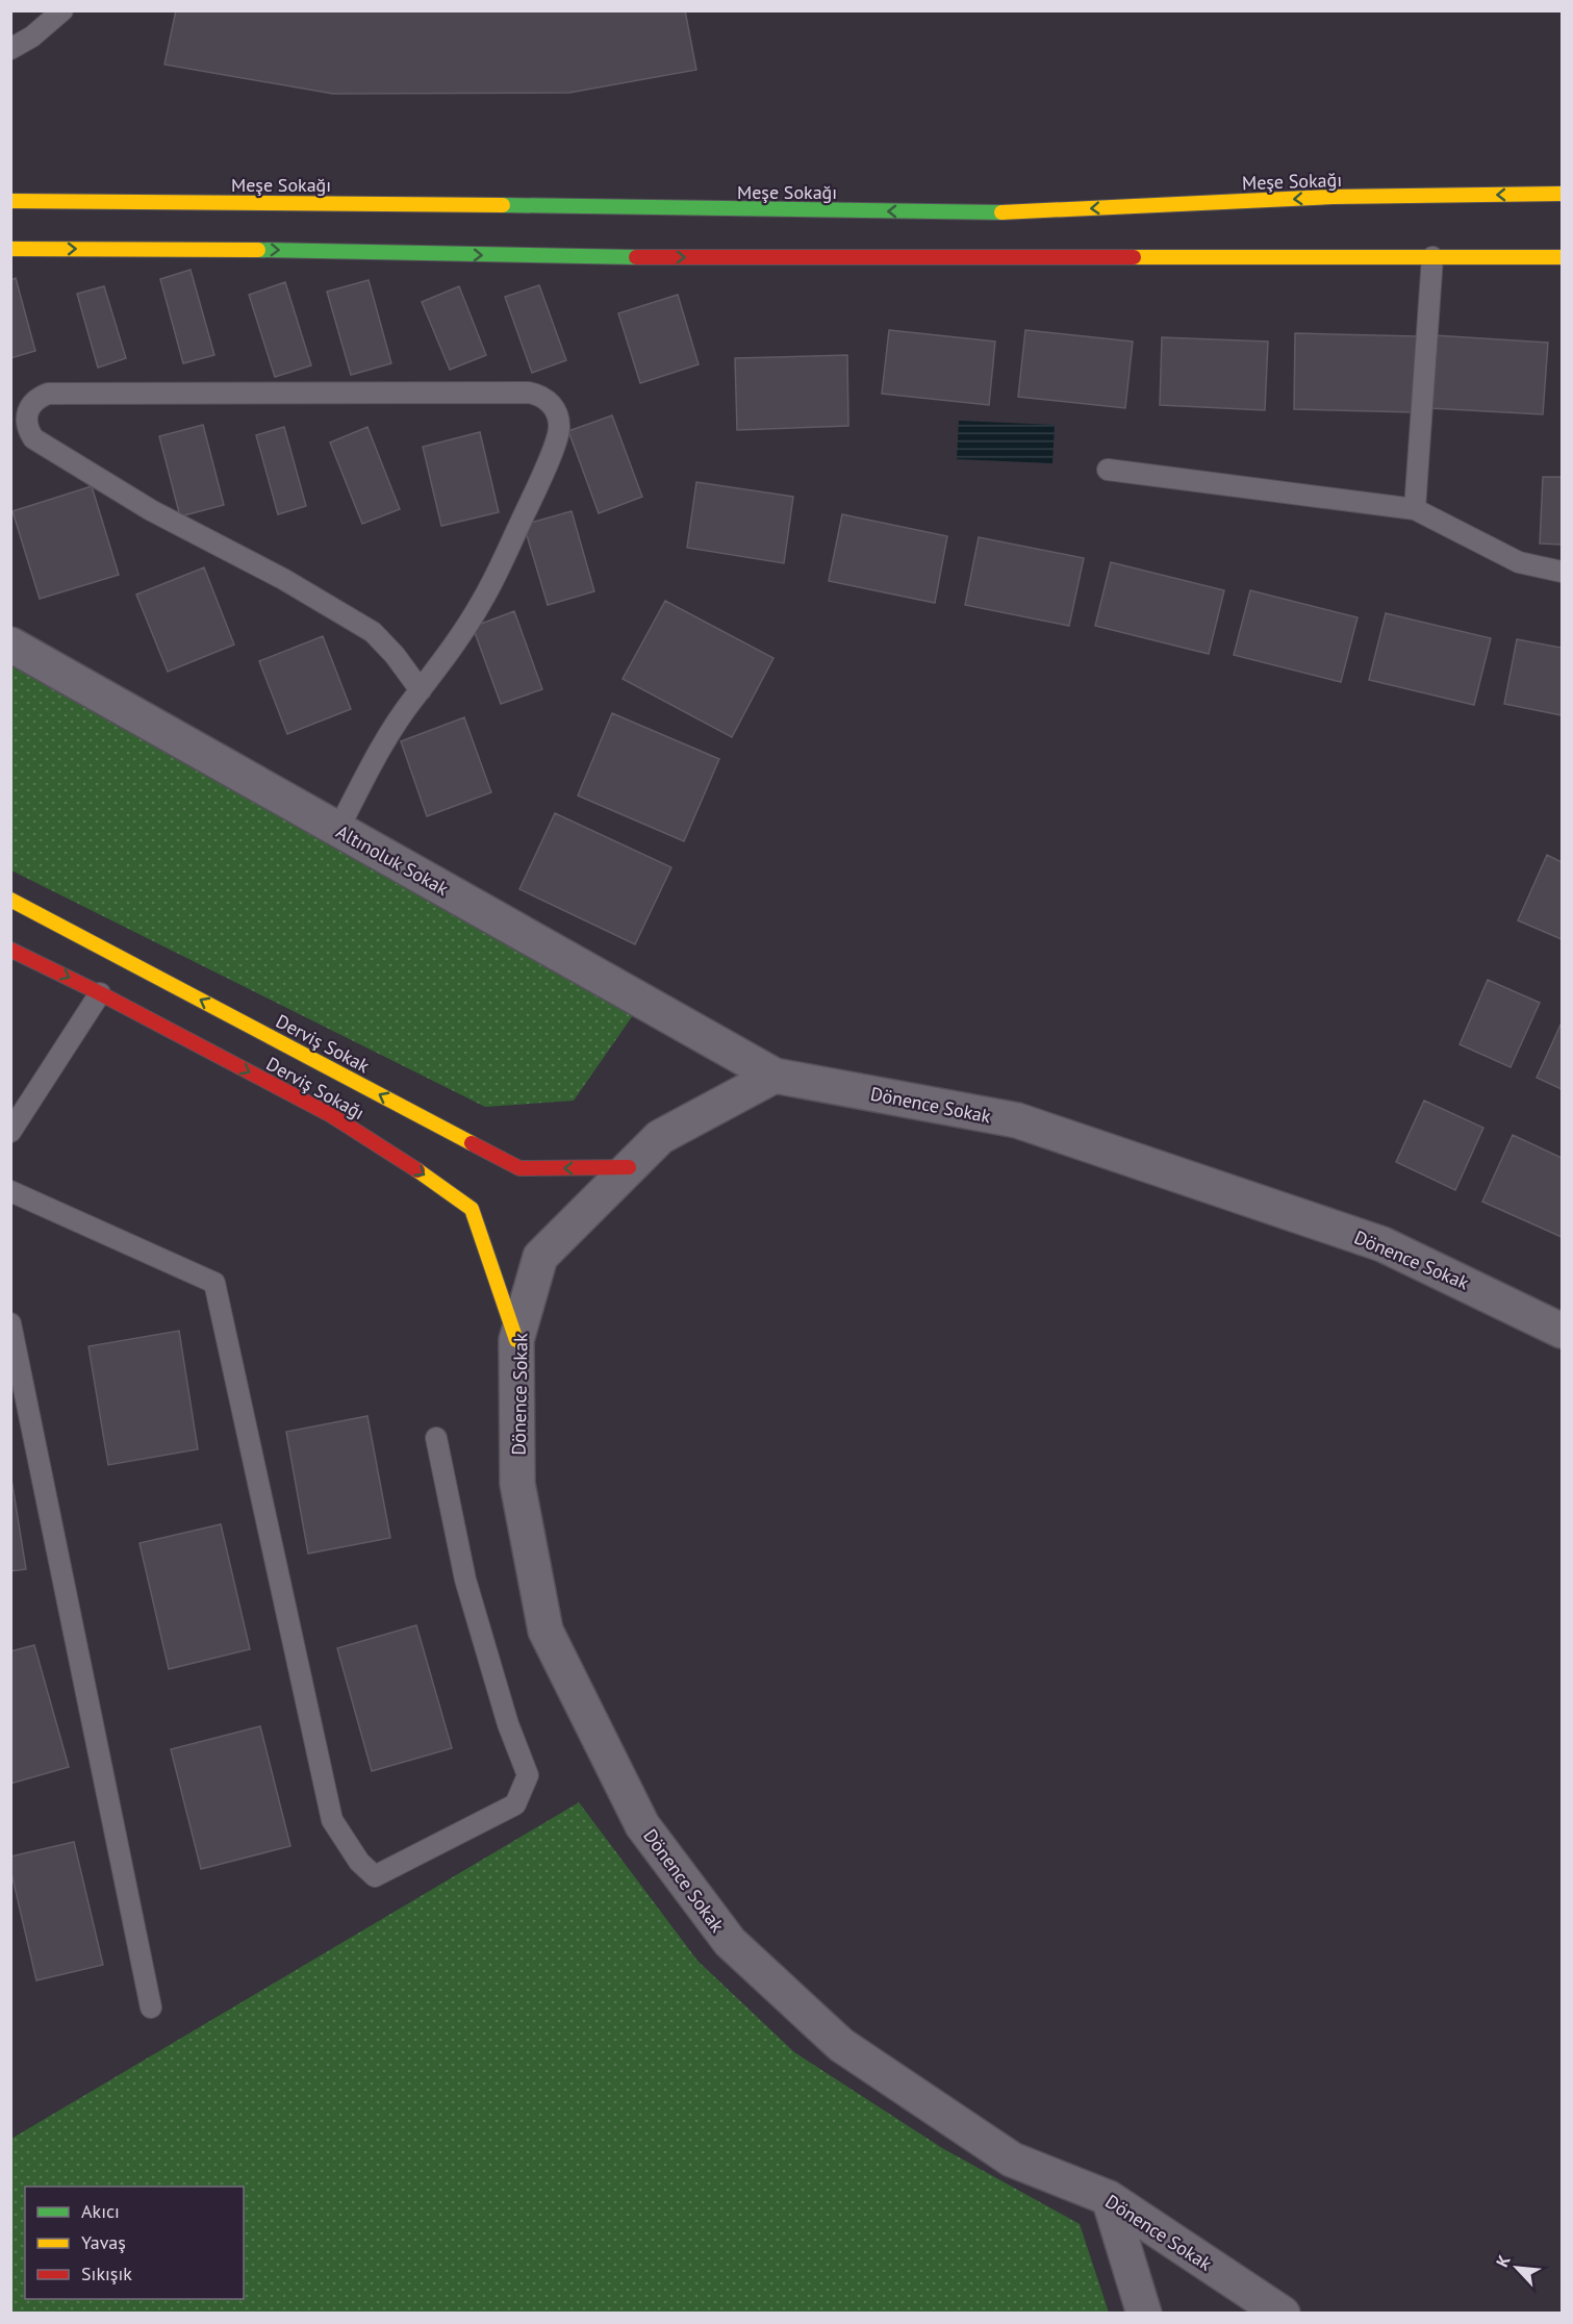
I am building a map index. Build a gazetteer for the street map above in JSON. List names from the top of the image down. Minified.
{"streets":{"street":["Meşe Sokağı","Altınoluk Sokak","Derviş Sokak","Derviş Sokağı","Dönence Sokak"]},"crossings":[["Altınoluk Sokak","Dönence Sokak"],["Derviş Sokak","Dönence Sokak"],["Derviş Sokağı","Dönence Sokak"]],"one_way":["Derviş Sokak","Derviş Sokağı"],"legend":["Akıcı","Yavaş","Sıkışık"],"north":"top left"}
